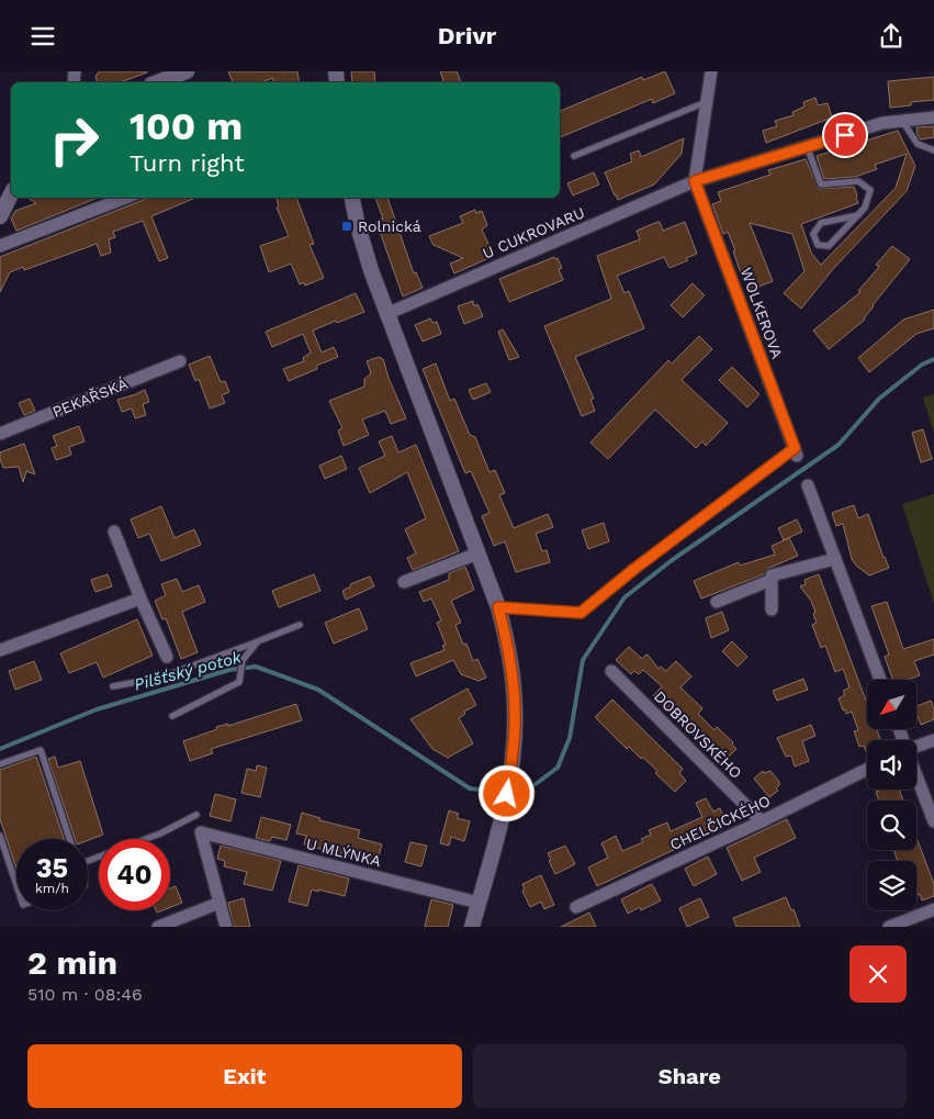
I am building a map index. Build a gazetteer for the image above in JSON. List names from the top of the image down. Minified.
{"streets":{"street":["U CUKROVARU","WOLKEROVA","PEKAŘSKÁ","DOBROVSKÉHO","CHELČICKÉHO","U MLÝNKA"]},"crossings":[["U CUKROVARU","WOLKEROVA"],["DOBROVSKÉHO","CHELČICKÉHO"]],"water":["Pilšťský potok"],"places":{"transit":["Rolnická"]},"north":"bottom left","page":{"header":"Drivr","turn":["100 m","Turn right"],"speed":"35 km/h","limit":"40","heading":["2 min","510 m · 08:46"],"buttons":["Exit","Share"]}}
